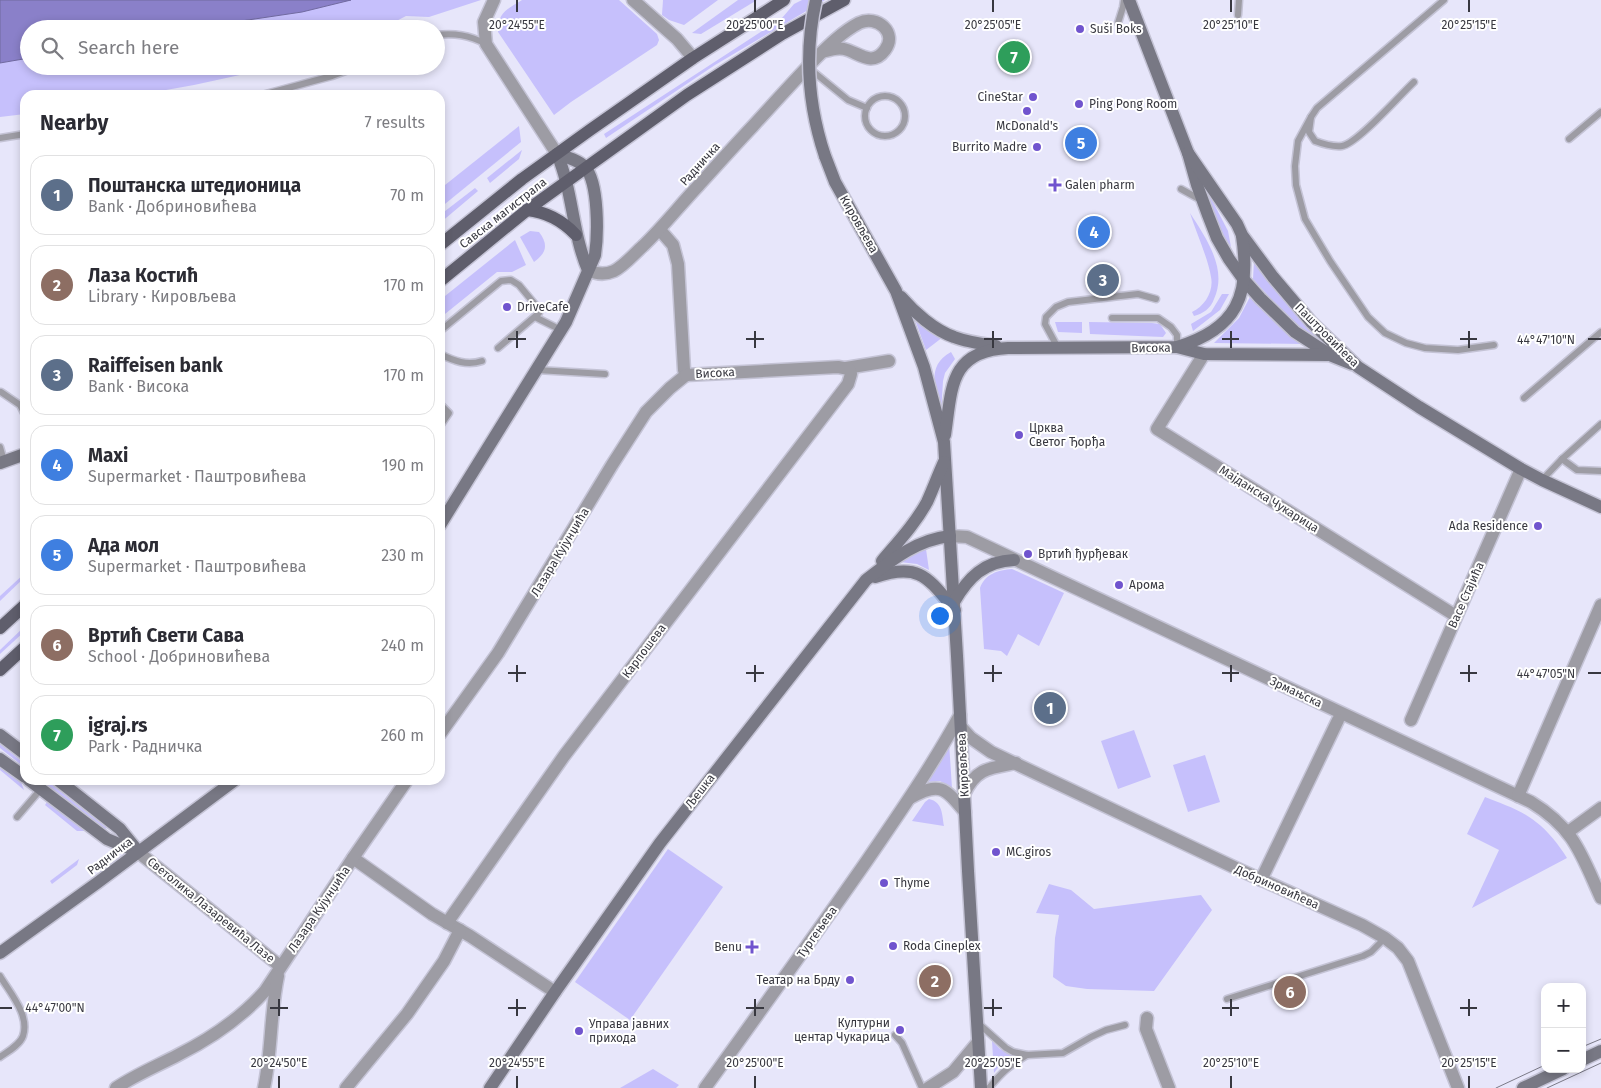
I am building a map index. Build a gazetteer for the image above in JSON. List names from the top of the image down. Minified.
{"streets":{"main road":["Радничка","Савска магистрала","Кировљева","Паштровићева","Висока","Љешка","Светолика Лазаревића Лазе"],"street":["Мајданска Чукарица","Лазара Кујунџића","Васе Стајића","Карпошева","Зрмањска","Добриновићева","Тургењева"]},"crossings":[["Радничка","Висока"],["Радничка","Светолика Лазаревића Лазе"],["Кировљева","Висока"],["Кировљева","Зрмањска"],["Кировљева","Љешка"],["Кировљева","Добриновићева"],["Кировљева","Тургењева"],["Паштровићева","Висока"],["Паштровићева","Васе Стајића"],["Висока","Лазара Кујунџића"],["Висока","Карпошева"],["Мајданска Чукарица","Васе Стајића"],["Лазара Кујунџића","Светолика Лазаревића Лазе"],["Зрмањска","Љешка"],["Добриновићева","Тургењева"]],"places":{"other":["Suši Boks","CineStar","Ping Pong Room","McDonald's","Burrito Madre","DriveCafe","Црква Светог Ђорђа","Ada Residence","Вртић ђурђевак","Арома","MC.giros","Thyme","Roda Cineplex","Театар на Брду","Културни центар Чукарица","Управа јавних прихода"],"health":["Galen pharm","Benu"]},"page":{"search":"Search here","pins":["7","5","4","3","1","2","6"],"heading":["Nearby","7 results"],"list":[{"mark":"1","name":"Поштанска штедионица","note":"Bank · Добриновићева","value":"70 m"},{"mark":"2","name":"Лаза Костић","note":"Library · Кировљева","value":"170 m"},{"mark":"3","name":"Raiffeisen bank","note":"Bank · Висока","value":"170 m"},{"mark":"4","name":"Maxi","note":"Supermarket · Паштровићева","value":"190 m"},{"mark":"5","name":"Ада мол","note":"Supermarket · Паштровићева","value":"230 m"},{"mark":"6","name":"Вртић Свети Сава","note":"School · Добриновићева","value":"240 m"},{"mark":"7","name":"igraj.rs","note":"Park · Радничка","value":"260 m"}],"map_buttons":["+","−"]},"coordinates":["20°24'55\"E","20°25'00\"E","20°25'05\"E","20°25'10\"E","20°25'15\"E","44°47'10\"N","44°47'05\"N","44°47'00\"N","20°24'50\"E"]}
